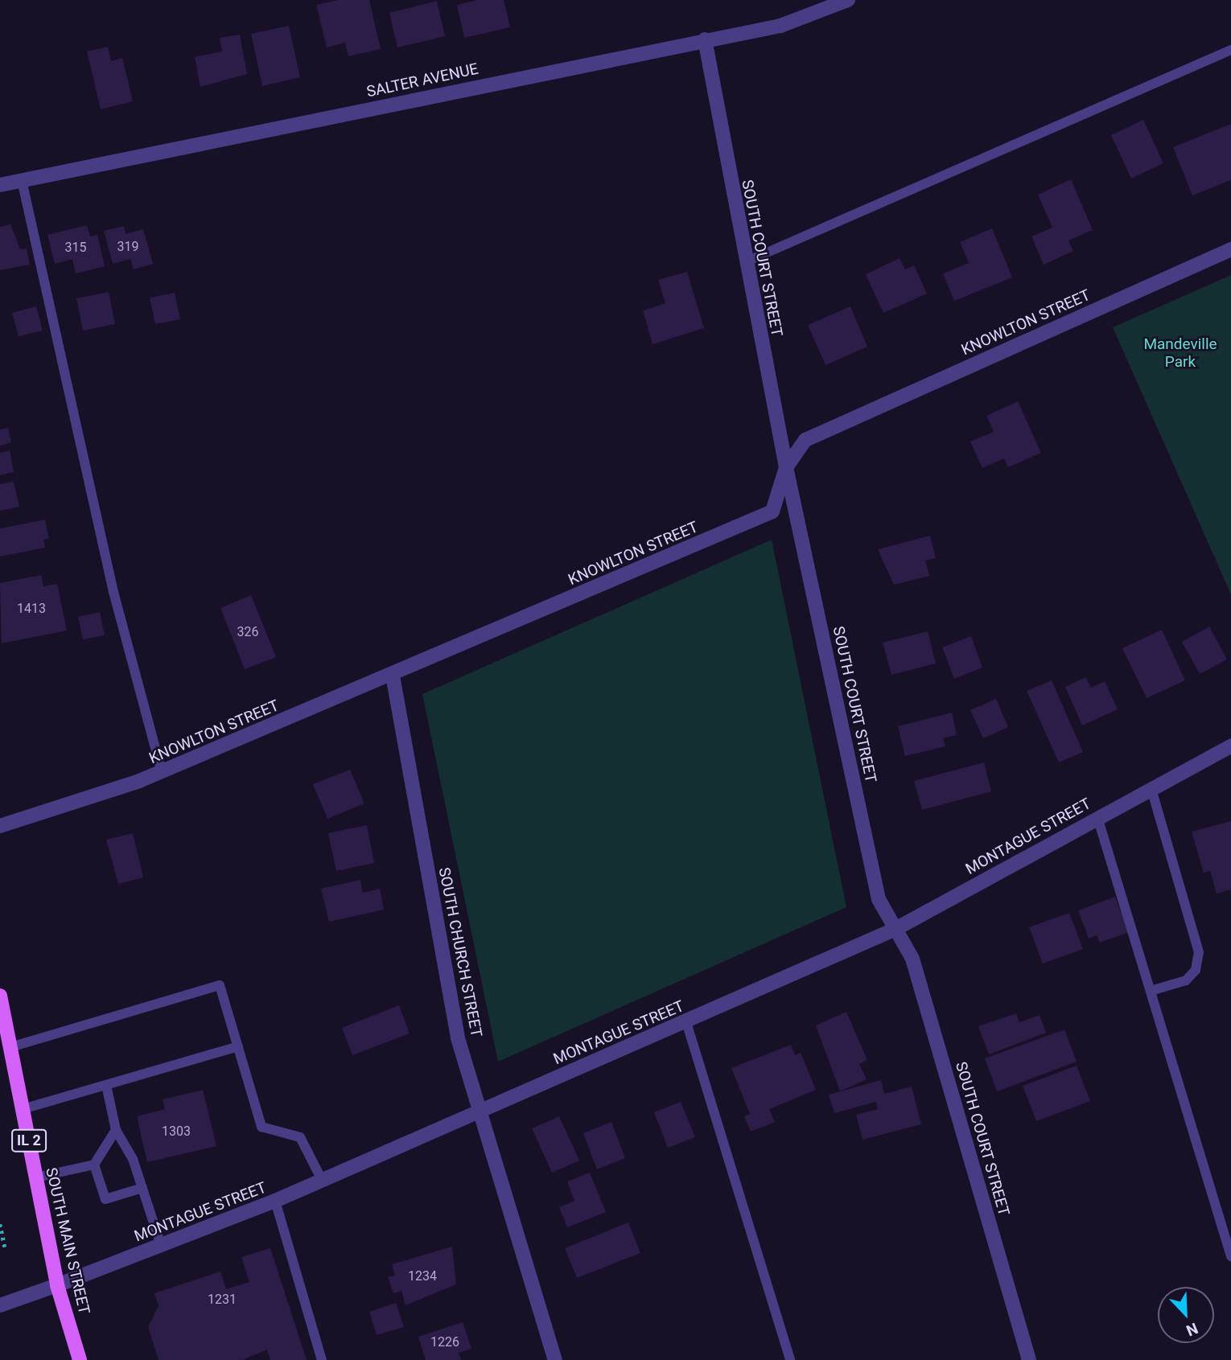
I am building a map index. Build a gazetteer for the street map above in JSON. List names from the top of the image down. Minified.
{"streets":{"main road":["IL 2","SOUTH MAIN STREET"],"street":["SALTER AVENUE","SOUTH COURT STREET","KNOWLTON STREET","MONTAGUE STREET","SOUTH CHURCH STREET"]},"crossings":[["SALTER AVENUE","SOUTH COURT STREET"],["SOUTH COURT STREET","KNOWLTON STREET"],["SOUTH COURT STREET","MONTAGUE STREET"],["KNOWLTON STREET","SOUTH CHURCH STREET"],["MONTAGUE STREET","SOUTH CHURCH STREET"],["MONTAGUE STREET","SOUTH MAIN STREET"]],"parks":["Mandeville Park"],"house_numbers":["319","315","1413","326","1303","1234","1231","1226"],"north":"bottom right"}
